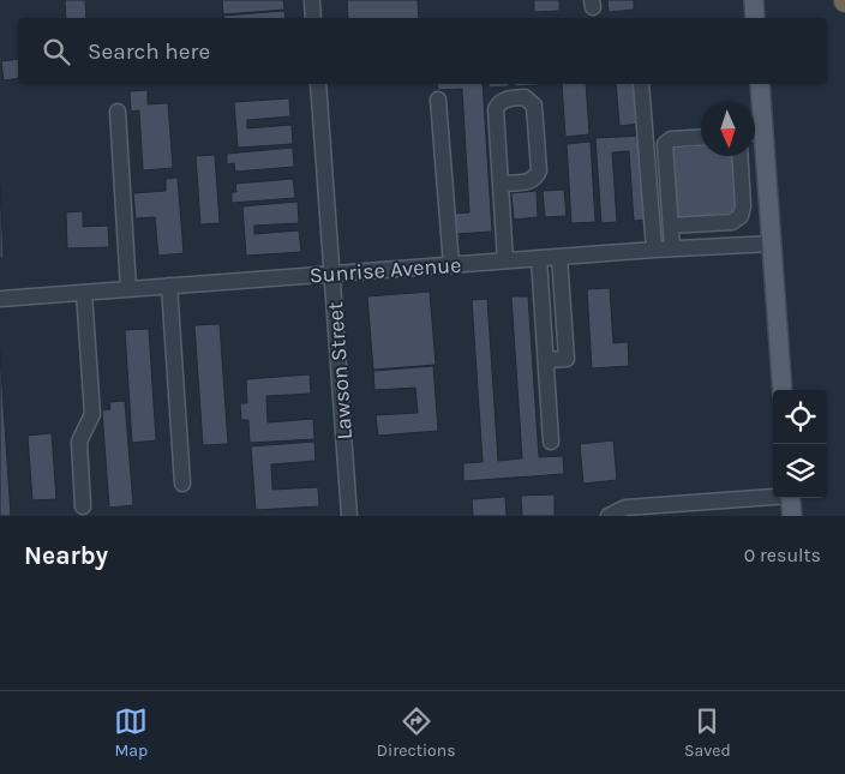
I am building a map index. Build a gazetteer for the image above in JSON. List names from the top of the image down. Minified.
{"streets":{"street":["Sunrise Avenue","Lawson Street"]},"crossings":[["Sunrise Avenue","Lawson Street"]],"north":"bottom","page":{"search":"Search here","heading":["Nearby","0 results"],"nav":["Map","Directions","Saved"]}}
